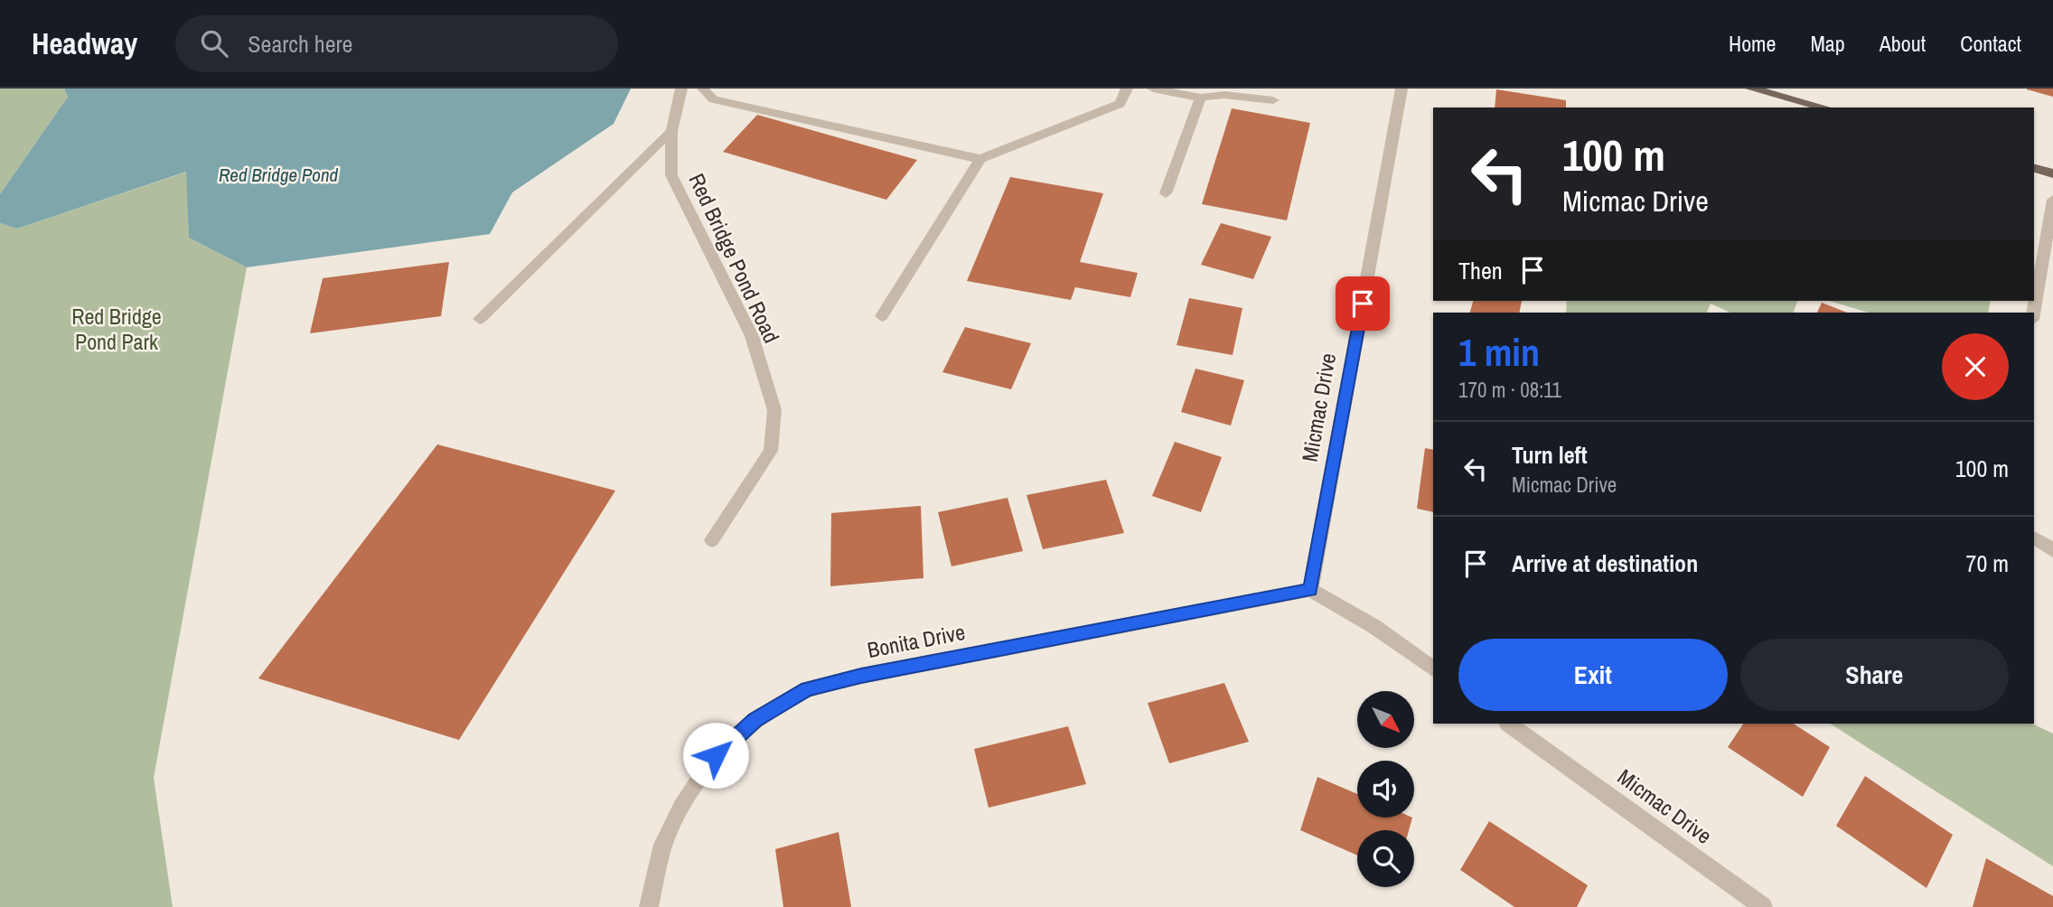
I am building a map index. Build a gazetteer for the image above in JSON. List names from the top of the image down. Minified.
{"streets":{"street":["Red Bridge Pond Road","Micmac Drive","Bonita Drive"]},"crossings":[["Micmac Drive","Bonita Drive"]],"water":["Red Bridge Pond"],"parks":["Red Bridge Pond Park"],"north":"bottom right","page":{"header":"Headway","search":"Search here","nav":["Home","Map","About","Contact"],"turn":["100 m","Micmac Drive"],"then":"Then","heading":["1 min","170 m · 08:11"],"list":[{"name":"Turn left","note":"Micmac Drive","value":"100 m"},{"name":"Arrive at destination","value":"70 m"}],"buttons":["Exit","Share"]}}
